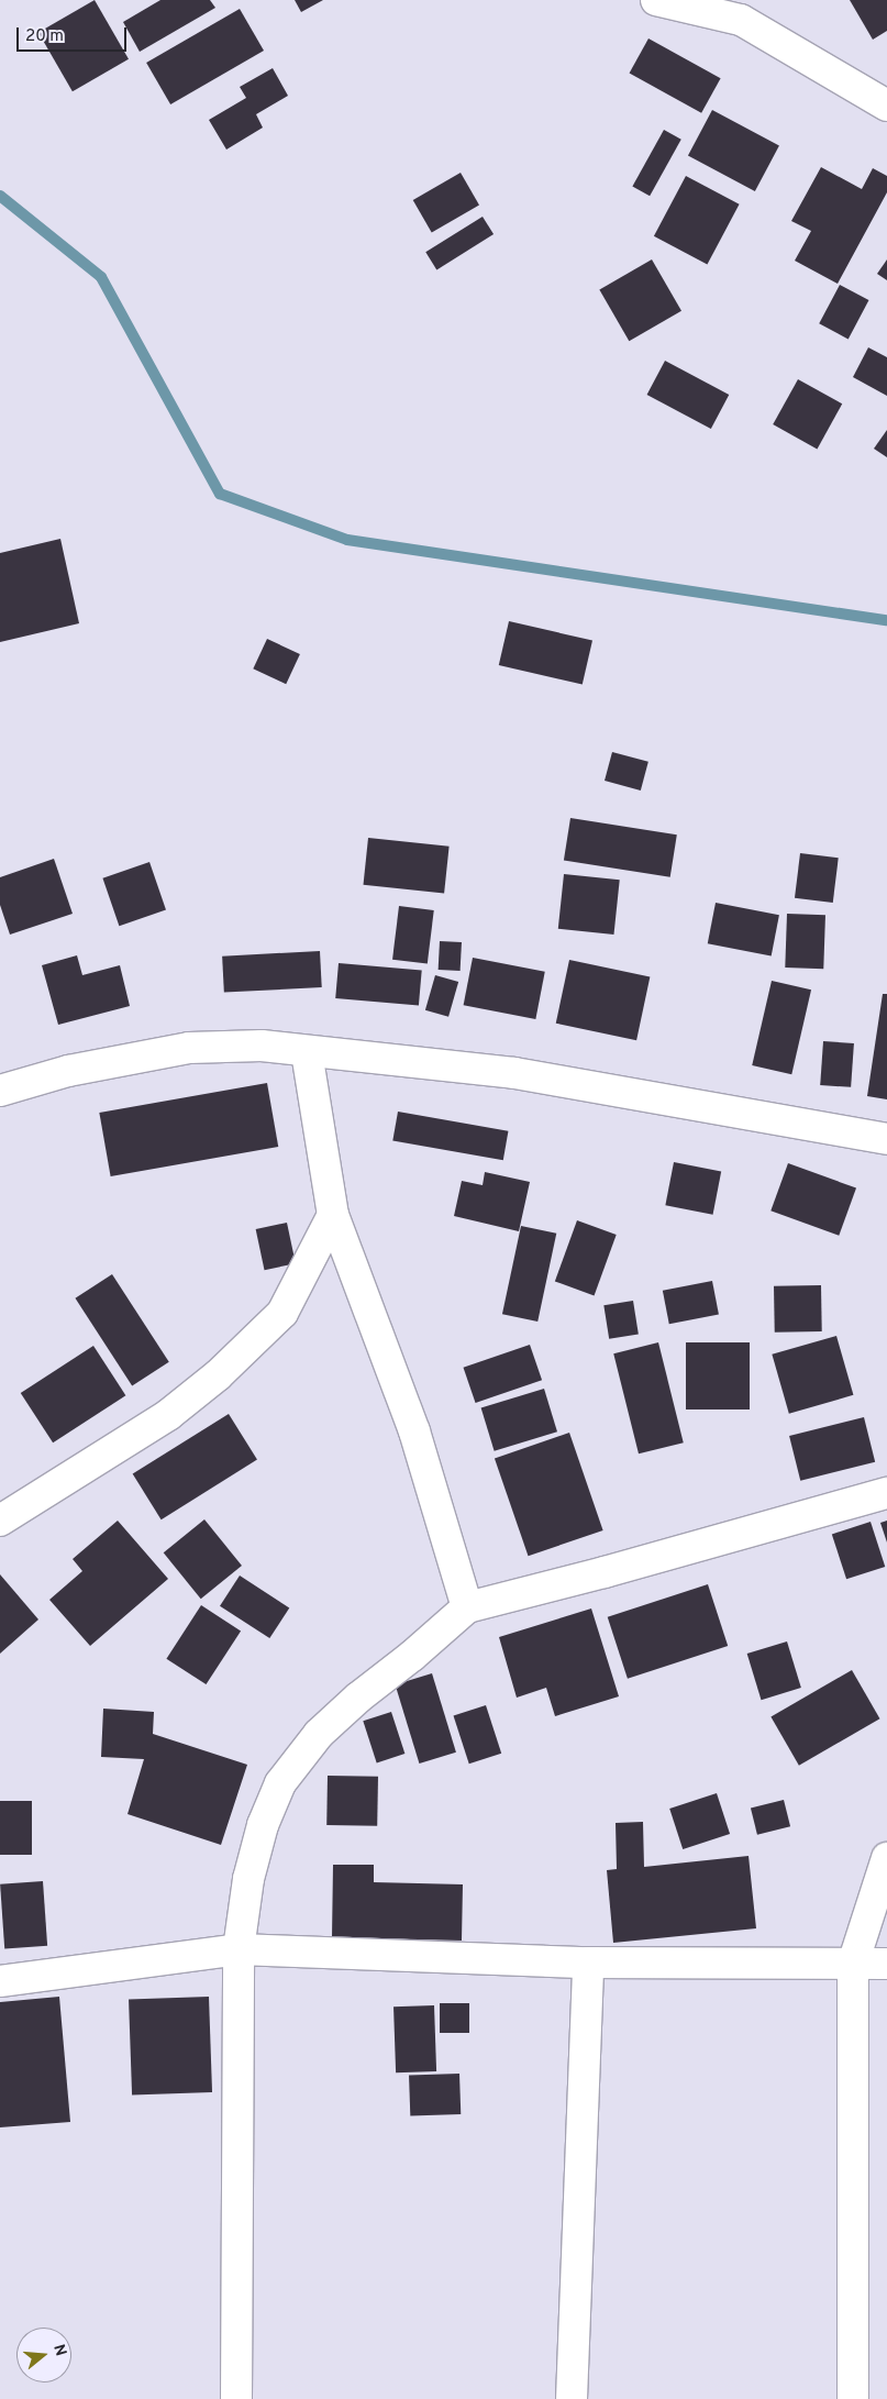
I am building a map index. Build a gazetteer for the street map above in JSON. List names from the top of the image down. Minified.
{"scale_bar":"20 m","north":"right"}
